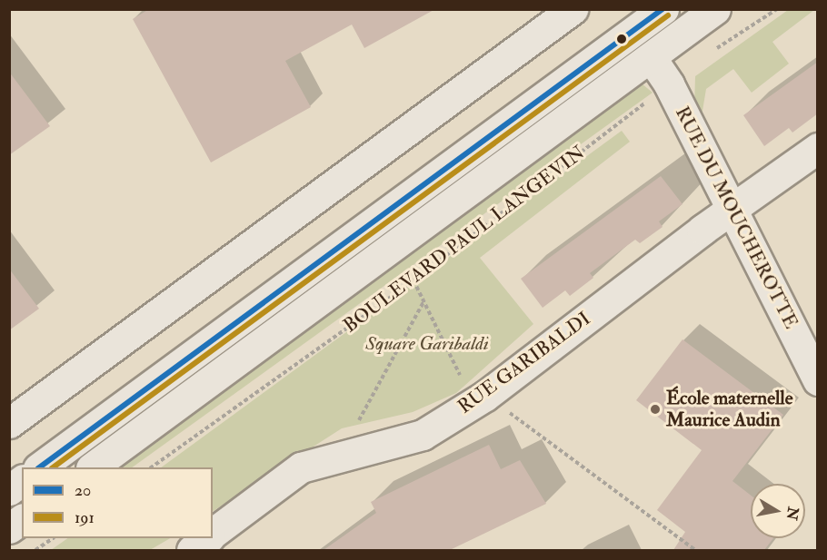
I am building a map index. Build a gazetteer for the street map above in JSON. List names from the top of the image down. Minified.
{"streets":{"street":["RUE DU MOUCHEROTTE","BOULEVARD PAUL LANGEVIN","RUE GARIBALDI"]},"crossings":[["RUE DU MOUCHEROTTE","BOULEVARD PAUL LANGEVIN"],["RUE DU MOUCHEROTTE","RUE GARIBALDI"]],"parks":["Square Garibaldi"],"places":["École maternelle Maurice Audin"],"lines":["transit line 20","transit line 191"],"legend":["20","191"],"north":"right"}
